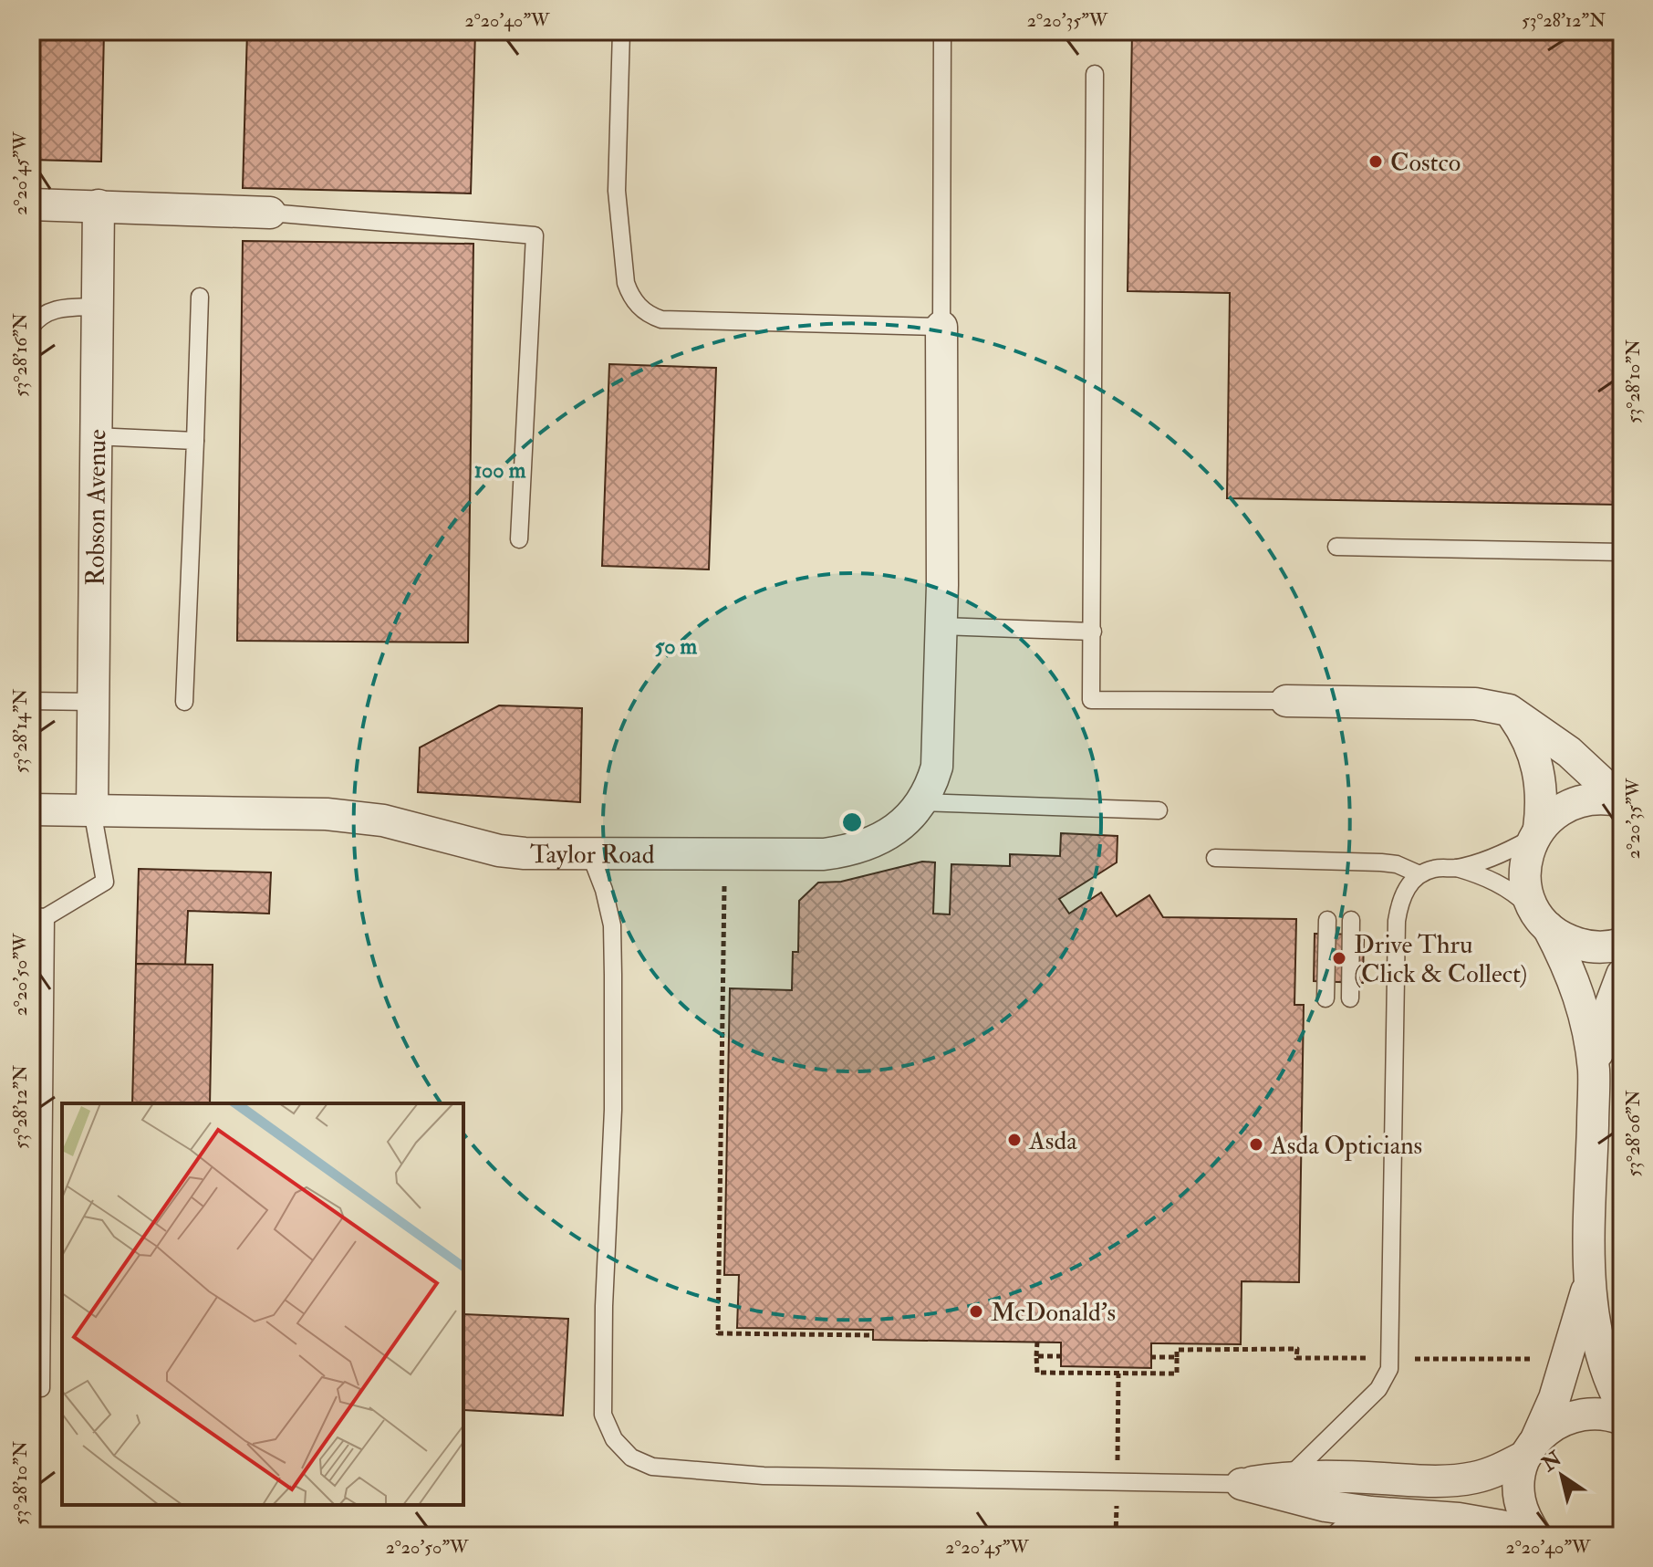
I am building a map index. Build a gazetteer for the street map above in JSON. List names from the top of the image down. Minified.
{"streets":{"street":["Robson Avenue","Taylor Road"]},"crossings":[["Robson Avenue","Taylor Road"]],"places":["Costco","Drive Thru (Click & Collect)","Asda","Asda Opticians","McDonald's"],"north":"top left","coordinates":["2°20'40\"W","2°20'35\"W","53°28'12\"N","2°20'45\"W","53°28'16\"N","53°28'10\"N","53°28'14\"N","2°20'50\"W","53°28'06\"N"],"rings":["100 m","50 m"]}
